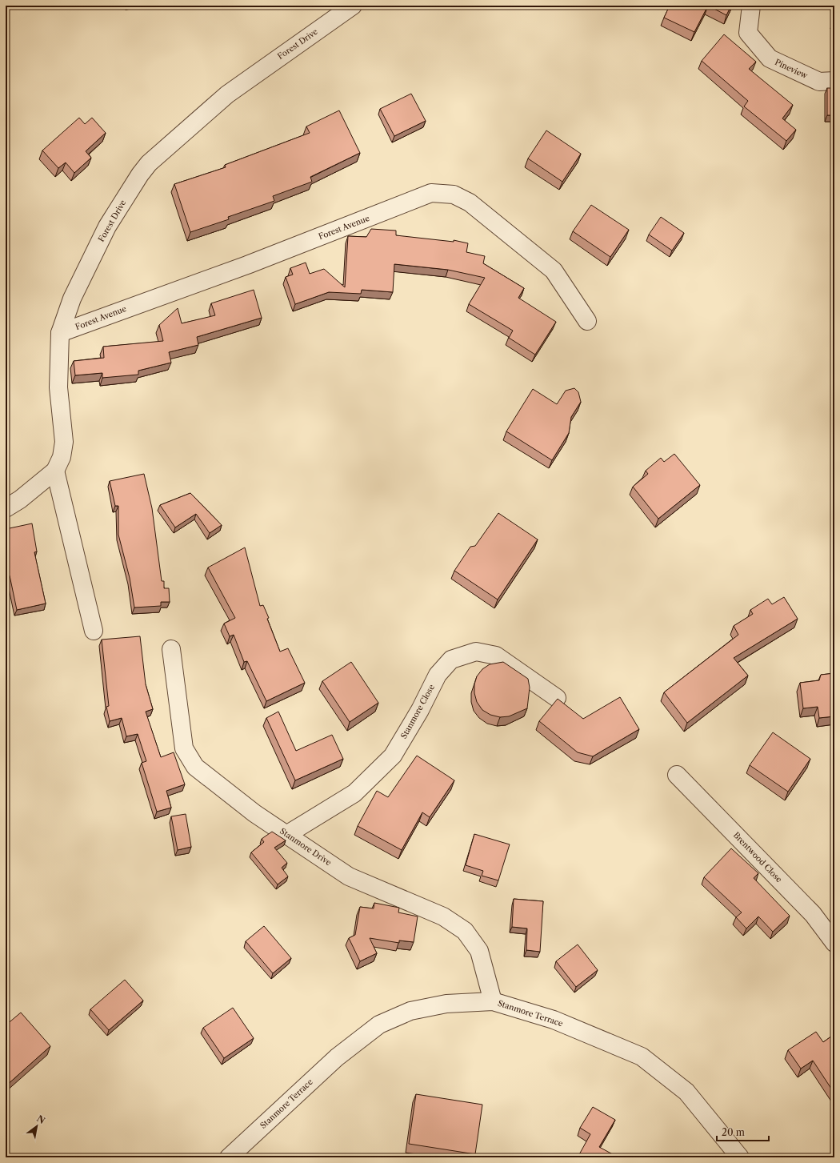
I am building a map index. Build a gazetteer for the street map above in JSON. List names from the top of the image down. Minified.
{"streets":{"street":["Forest Drive","Pineview","Forest Avenue","Stanmore Close","Stanmore Drive","Brentwood Close","Stanmore Terrace"]},"crossings":[["Forest Drive","Forest Avenue"],["Stanmore Close","Stanmore Drive"],["Stanmore Drive","Stanmore Terrace"]],"scale_bar":"20 m","north":"top right"}
